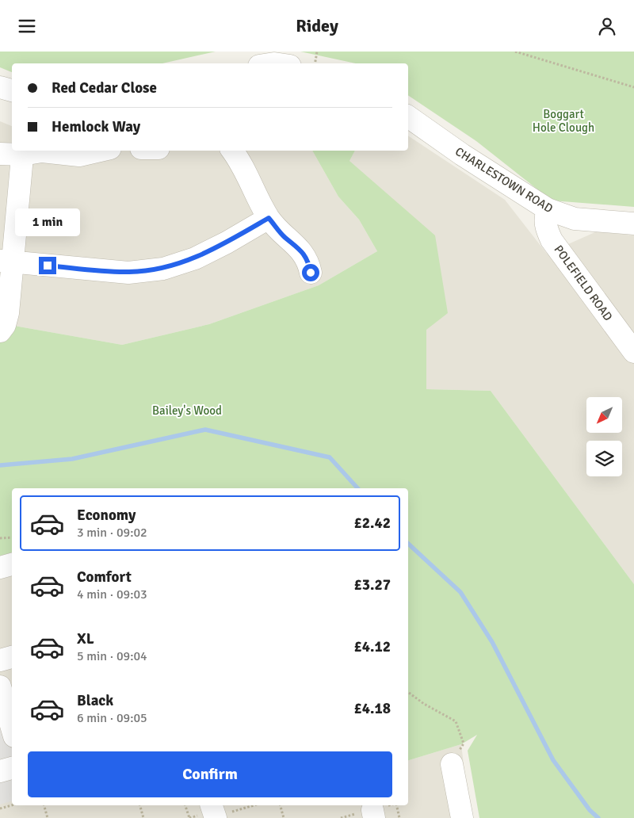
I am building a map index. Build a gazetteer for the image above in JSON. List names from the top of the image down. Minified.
{"streets":{"street":["CHARLESTOWN ROAD","POLEFIELD ROAD"]},"crossings":[["CHARLESTOWN ROAD","POLEFIELD ROAD"]],"parks":["Boggart Hole Clough","Bailey's Wood"],"north":"bottom left","page":{"header":"Ridey","banner":["Red Cedar Close","Hemlock Way"],"bubble":"1 min","list":[{"name":"Economy","note":"3 min · 09:02","value":"£2.42"},{"name":"Comfort","note":"4 min · 09:03","value":"£3.27"},{"name":"XL","note":"5 min · 09:04","value":"£4.12"},{"name":"Black","note":"6 min · 09:05","value":"£4.18"}],"buttons":"Confirm"}}
